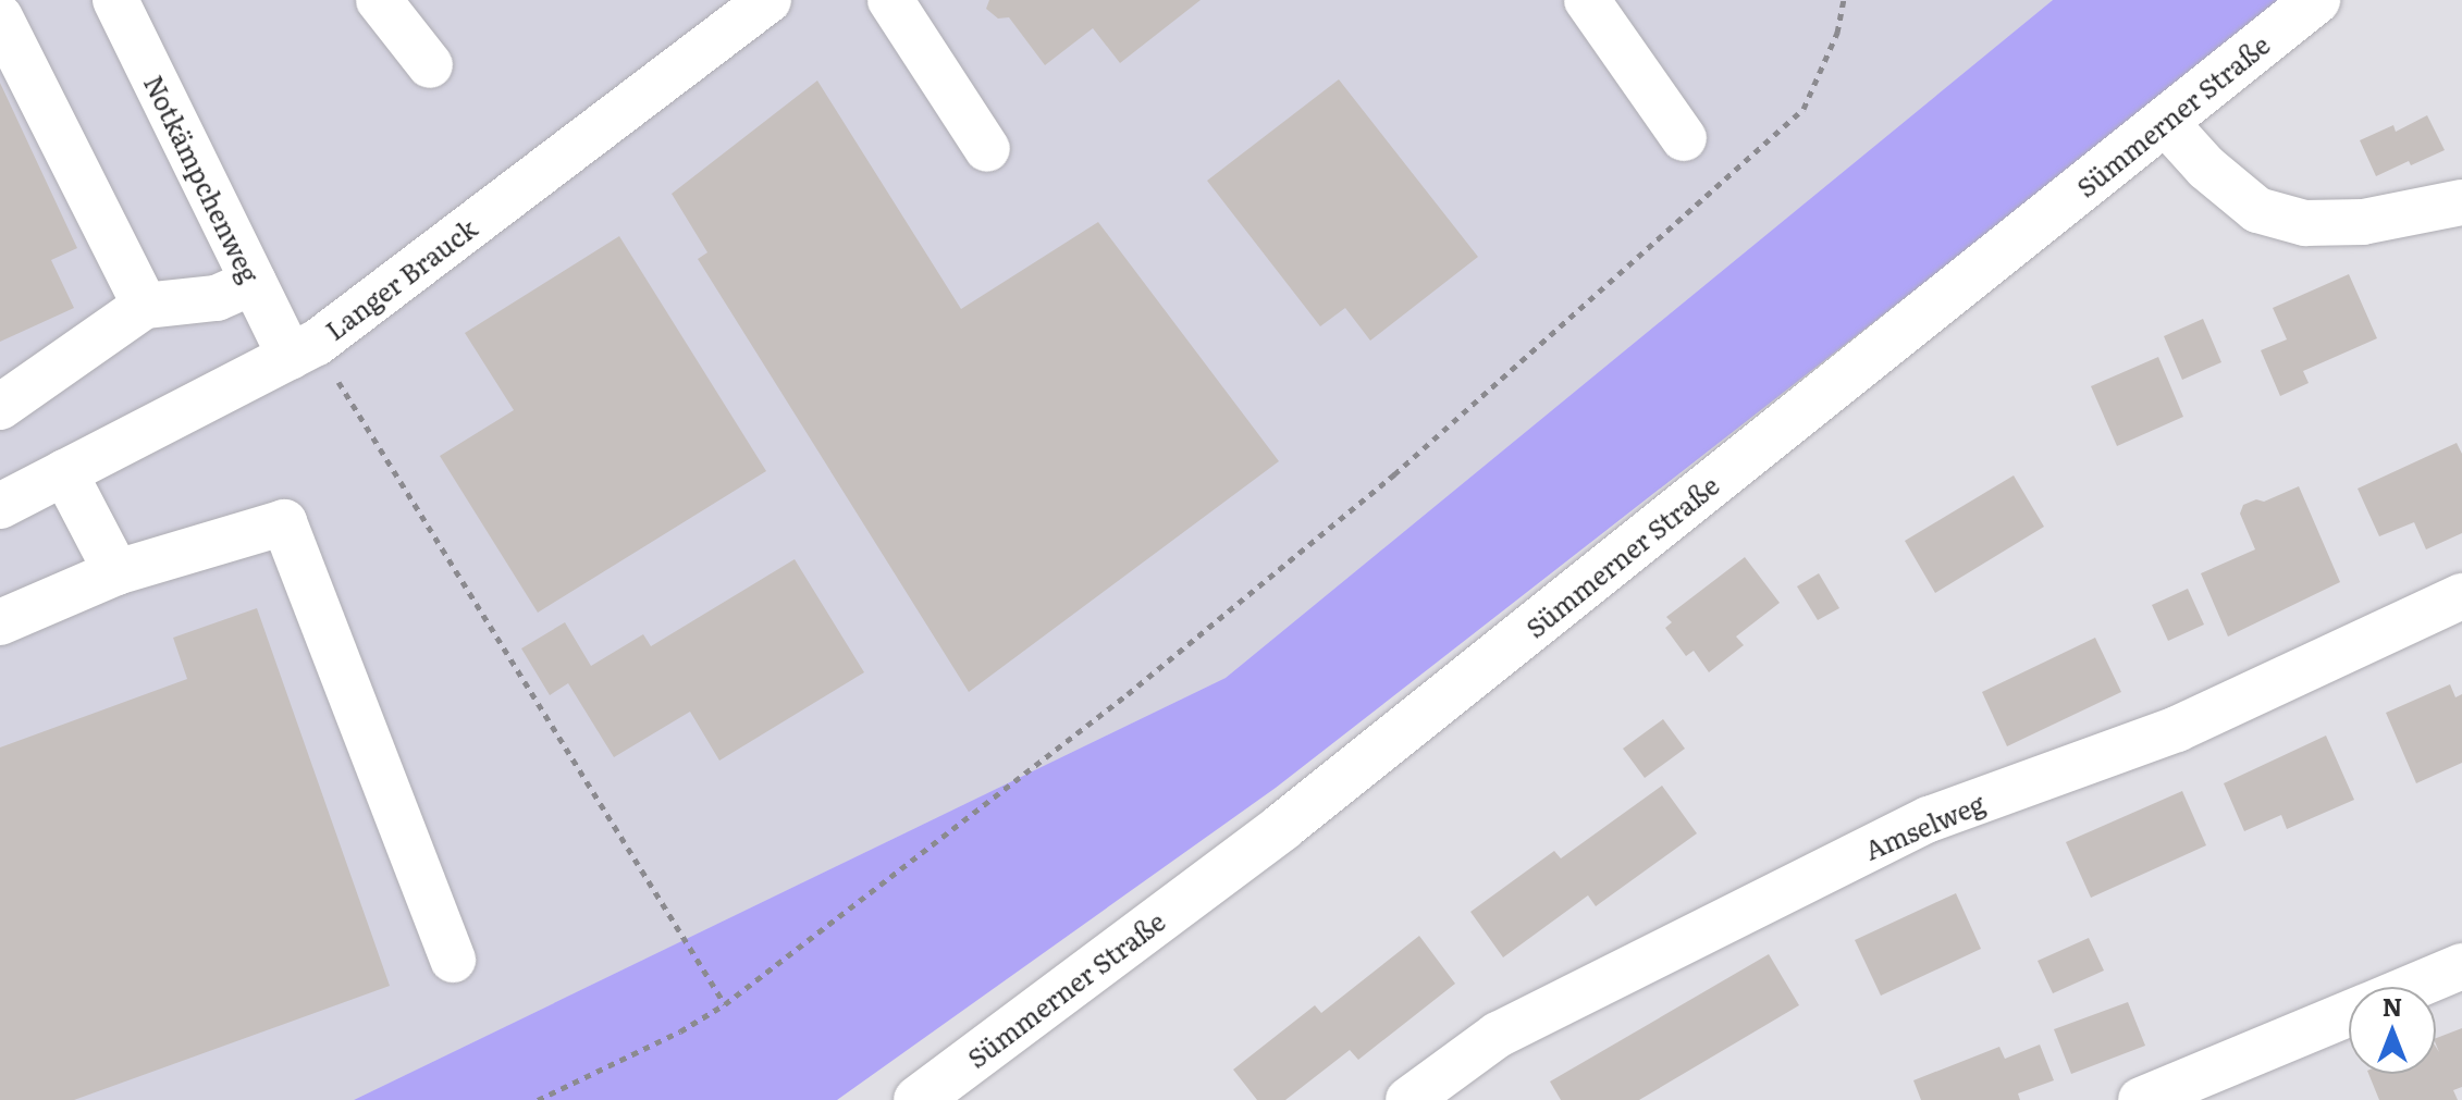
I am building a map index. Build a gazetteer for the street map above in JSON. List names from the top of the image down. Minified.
{"streets":{"main road":["Sümmerner Straße"],"street":["Notkämpchenweg","Langer Brauck","Amselweg"]},"crossings":[["Notkämpchenweg","Langer Brauck"]],"north":"top"}
